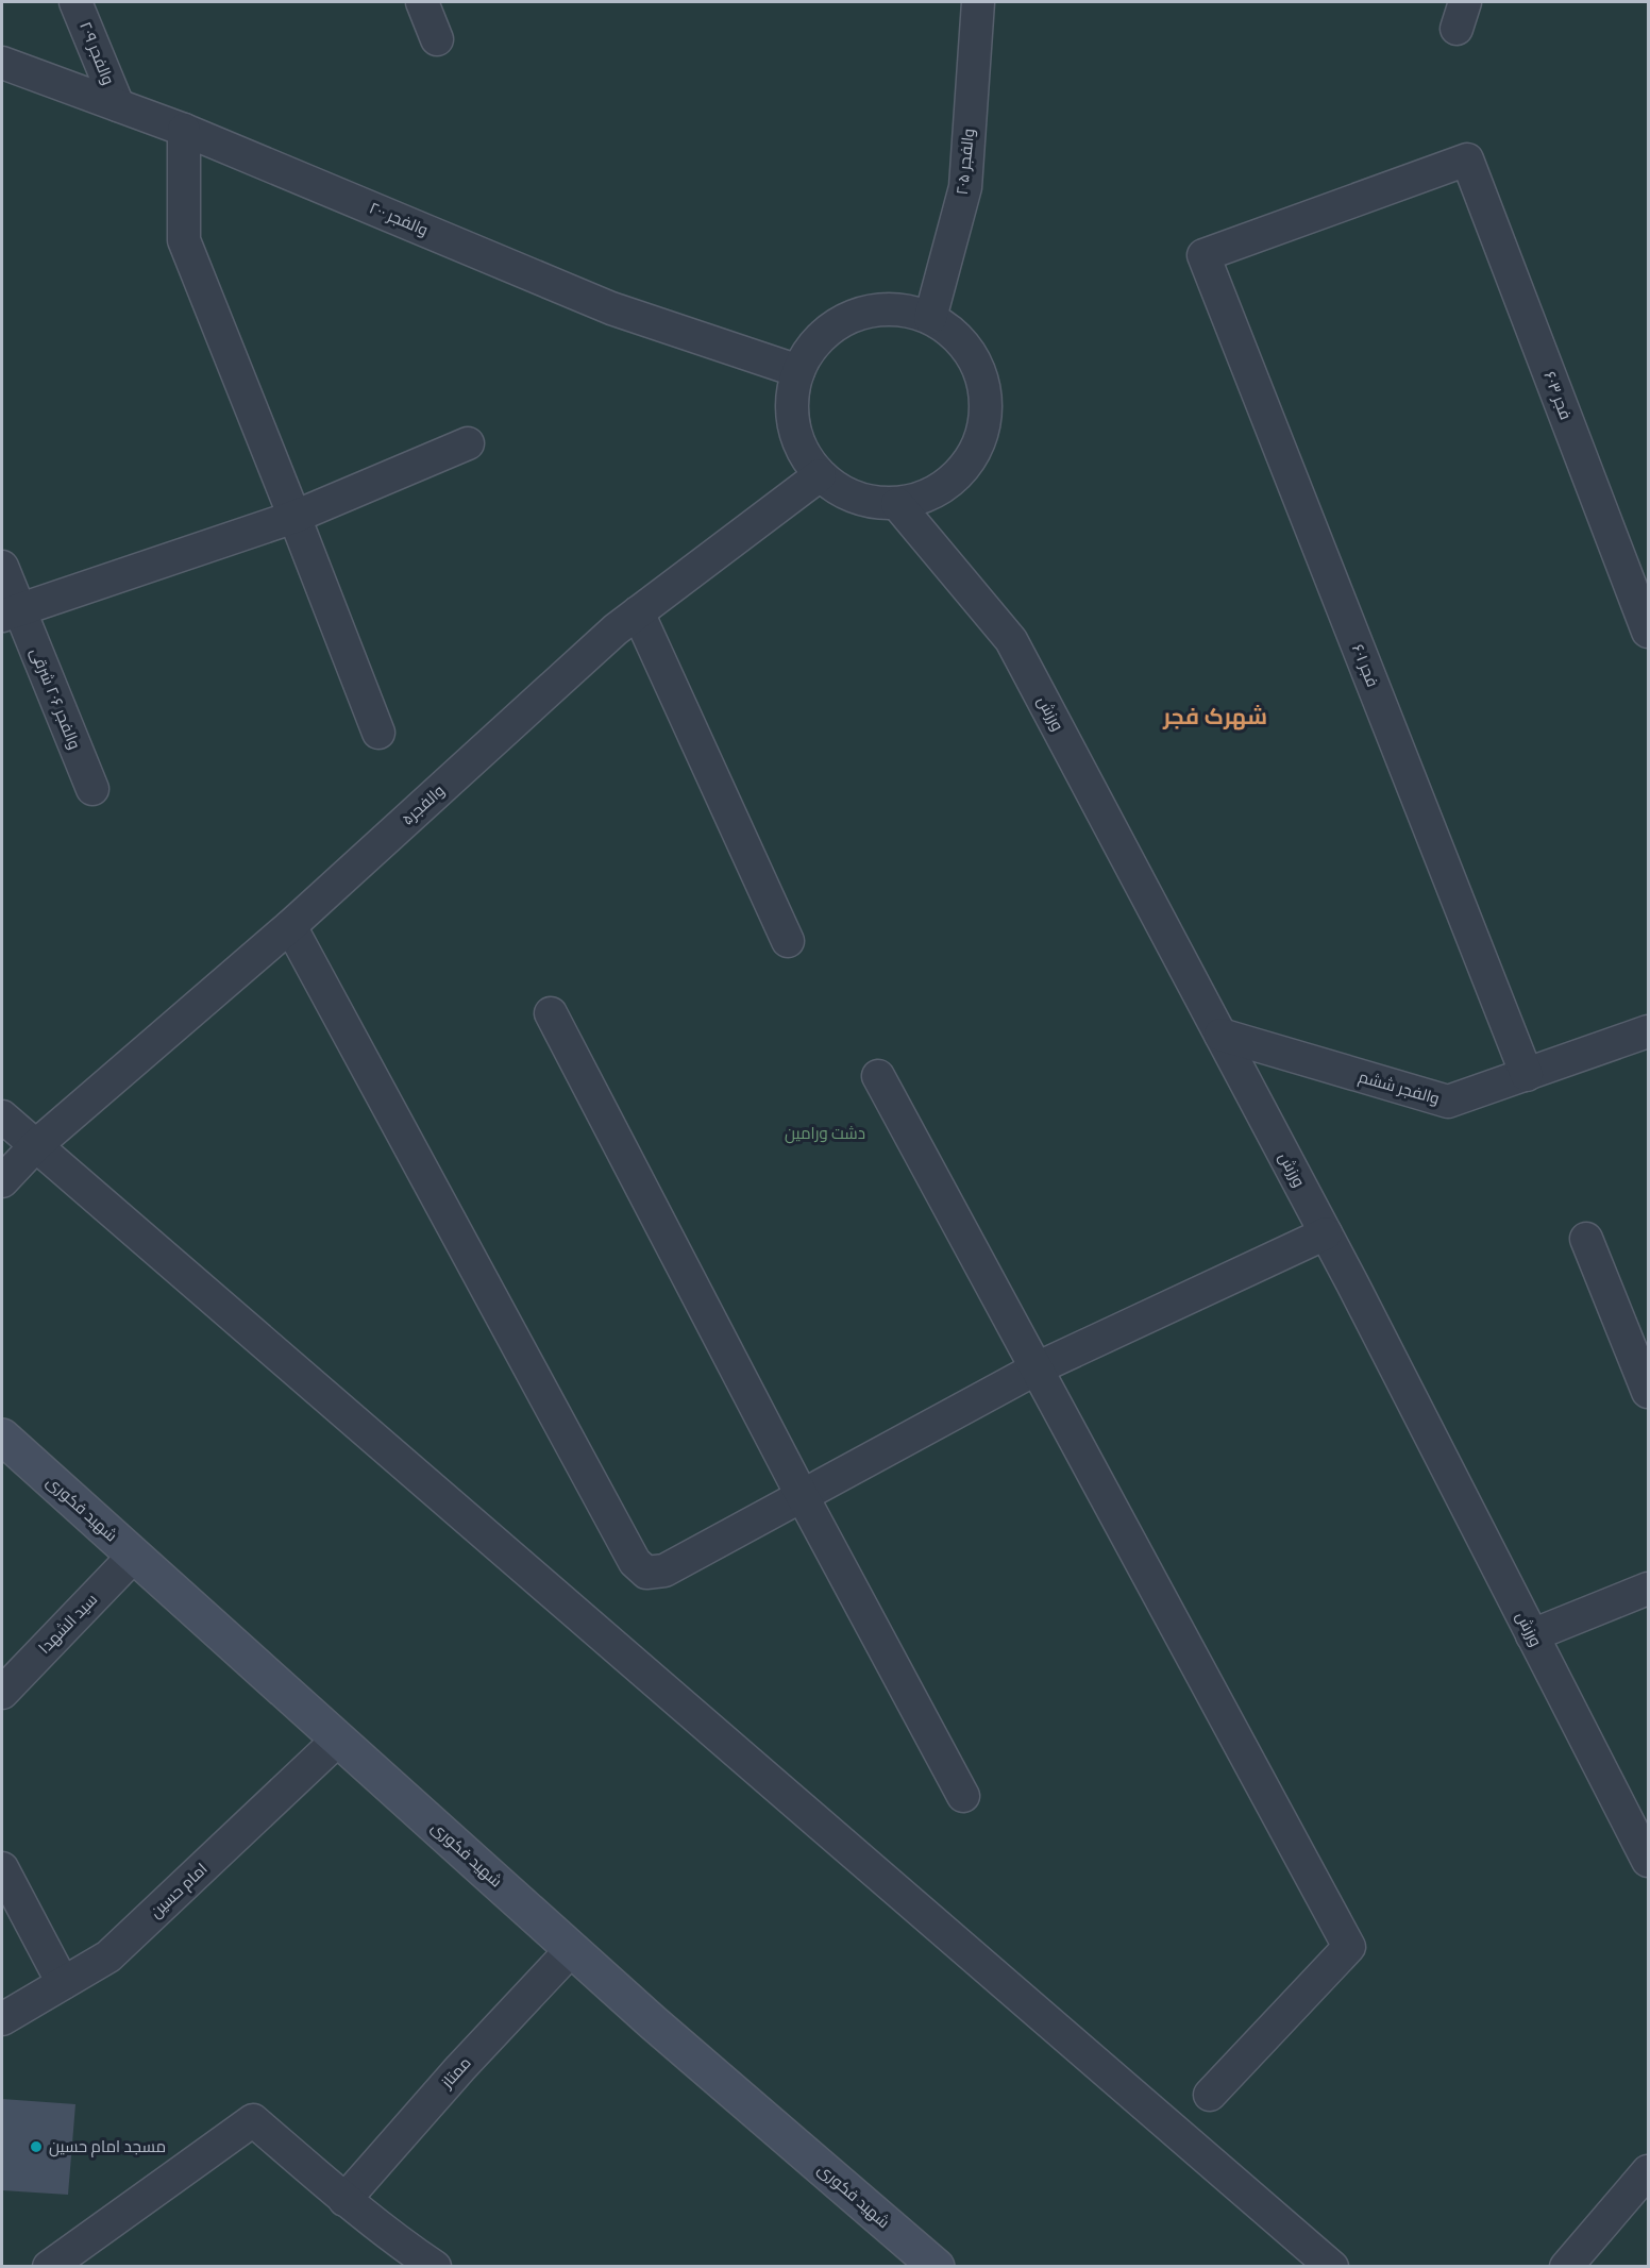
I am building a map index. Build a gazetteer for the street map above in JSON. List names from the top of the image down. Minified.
{"streets":{"street":["والفجر ۲۰۹","والفجر ۲۰۵","والفجر ۲۰۰","فجر ۶۰۳","فجر ۶۰۱","والفجر ۲۰۶ شرقی","ورزش","والفجر۵","والفجر ششم","شهید فکوری","سید الشهدا","امام حسین","ممتاز"]},"crossings":[["والفجر ۲۰۹","والفجر ۲۰۰"],["والفجر ۲۰۵","والفجر ۲۰۰"],["والفجر ۲۰۵","ورزش"],["والفجر ۲۰۵","والفجر۵"],["والفجر ۲۰۰","ورزش"],["والفجر ۲۰۰","والفجر۵"],["فجر ۶۰۳","فجر ۶۰۱"],["فجر ۶۰۱","والفجر ششم"],["ورزش","والفجر۵"],["ورزش","والفجر ششم"],["شهید فکوری","سید الشهدا"],["شهید فکوری","امام حسین"],["شهید فکوری","ممتاز"]],"districts":["شهرک فجر"],"parks":["دشت ورامین"],"places":["مسجد امام حسین"]}
